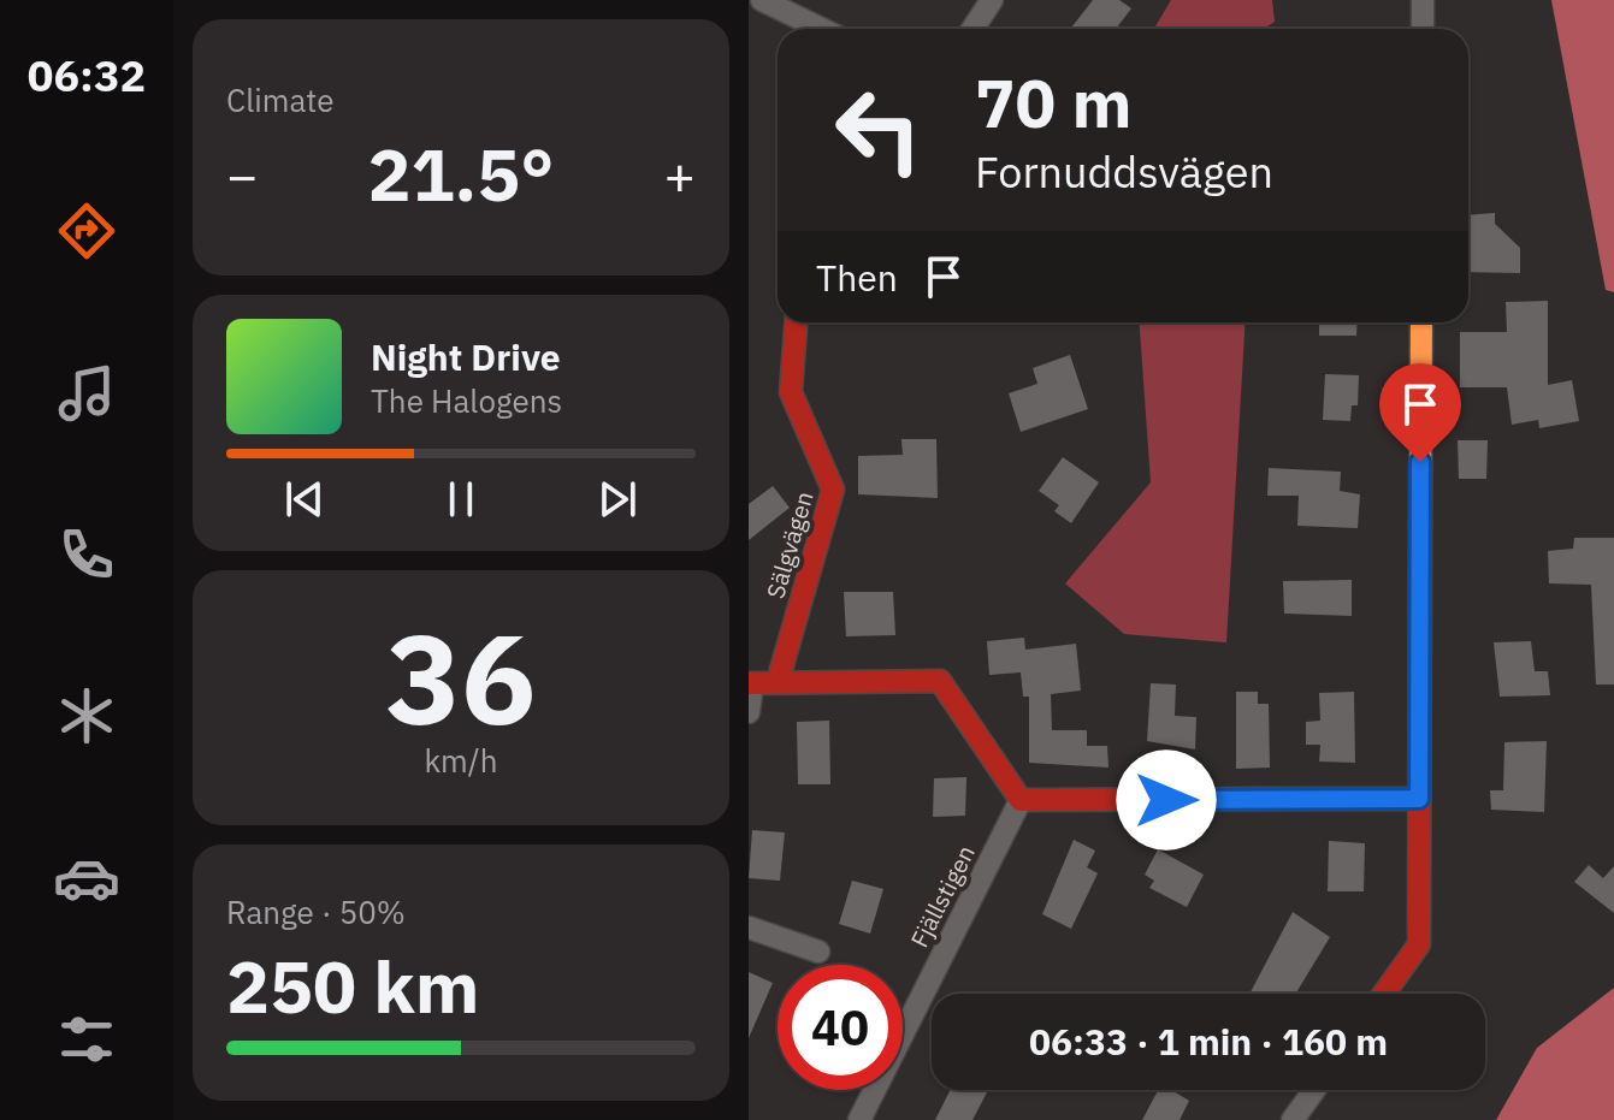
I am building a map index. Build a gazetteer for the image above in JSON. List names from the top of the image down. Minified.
{"streets":{"street":["Sälgvägen","Fjällstigen"]},"page":{"tabs":"06:32","tile":["Climate",["36","km/h"],["Range · 50%","250 km"]],"turn":["70 m","Fornuddsvägen"],"heat":["−","21.5°","+"],"then":"Then","song":["Night Drive","The Halogens"],"limit":"40","trip":"06:33 · 1 min · 160 m"}}
